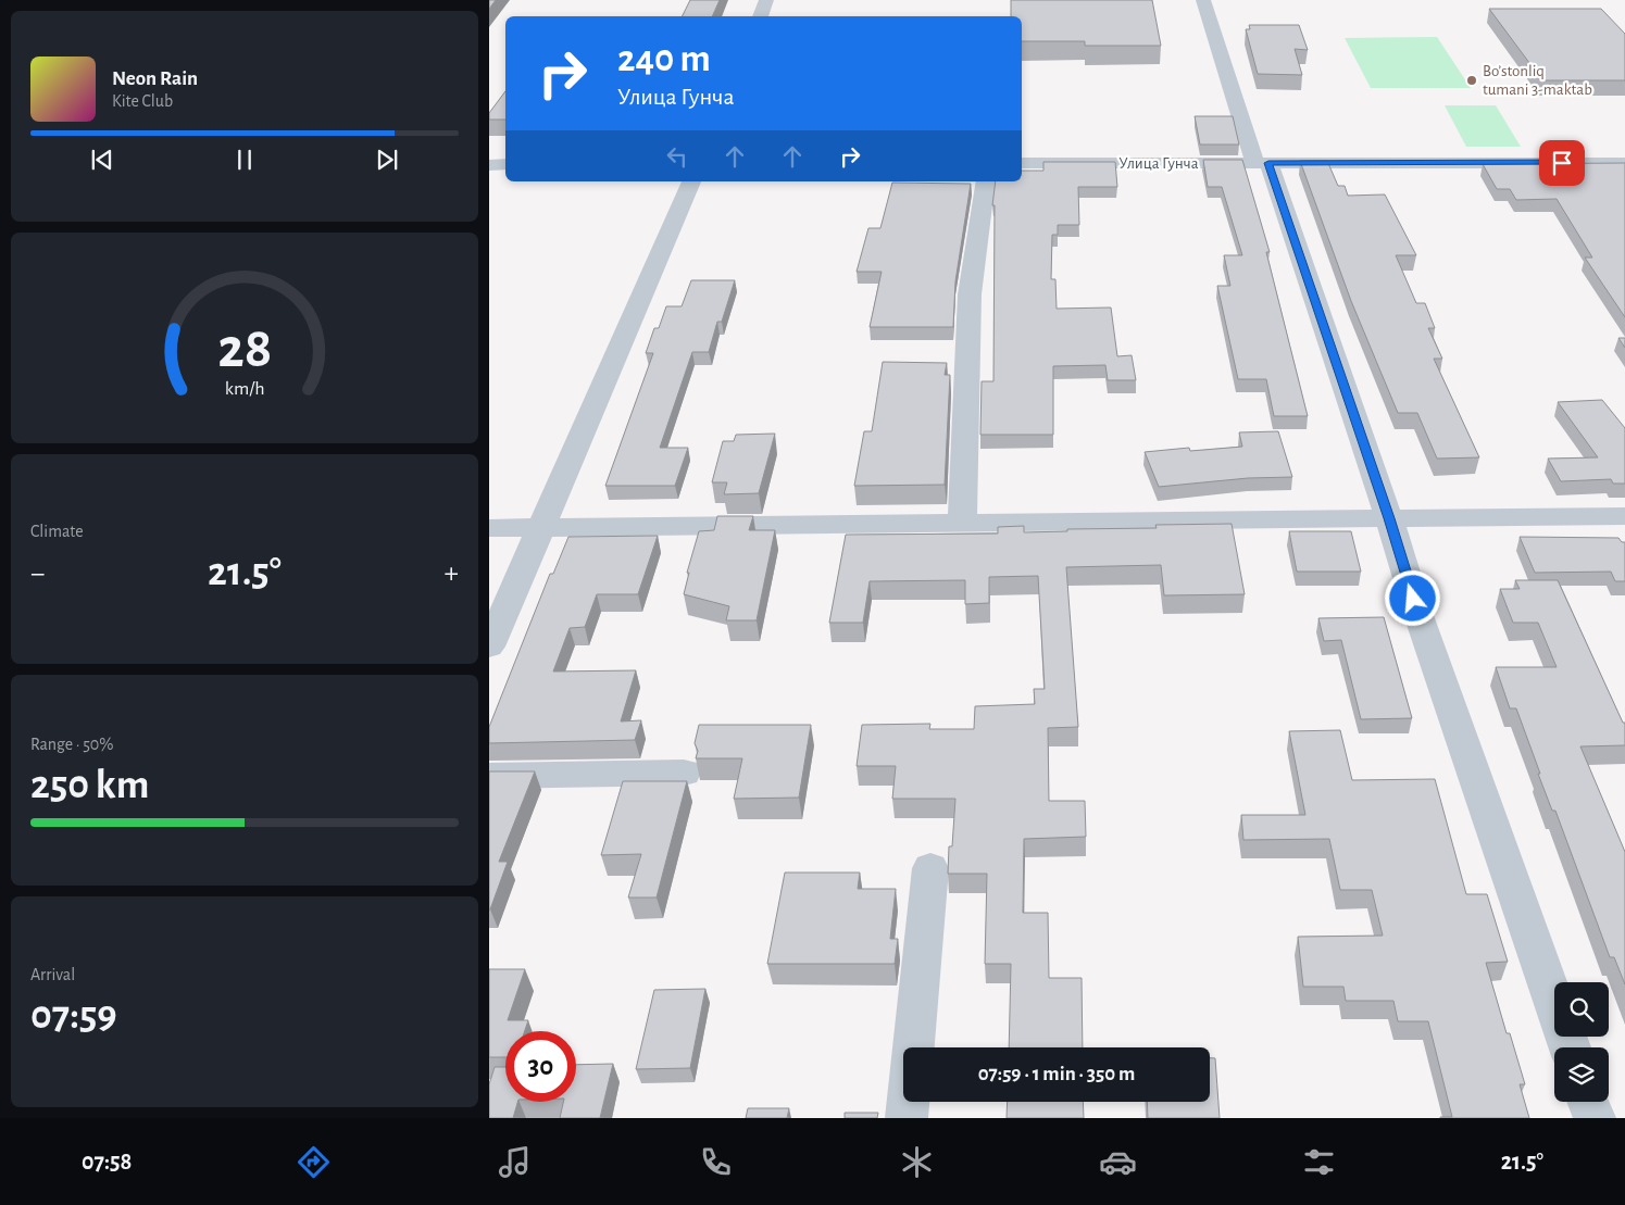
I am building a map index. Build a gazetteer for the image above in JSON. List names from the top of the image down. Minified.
{"streets":{"street":["Улица Гунча"]},"places":["Bo’stonliq tumani 3-maktab"],"page":{"turn":["240 m","Улица Гунча"],"song":["Neon Rain","Kite Club"],"tile":["Climate",["Range · 50%","250 km"],["Arrival","07:59"]],"heat":["−","21.5°","+"],"limit":"30","trip":"07:59 · 1 min · 350 m","tabs":["07:58","21.5°"],"gauge":["28","km/h"]}}
